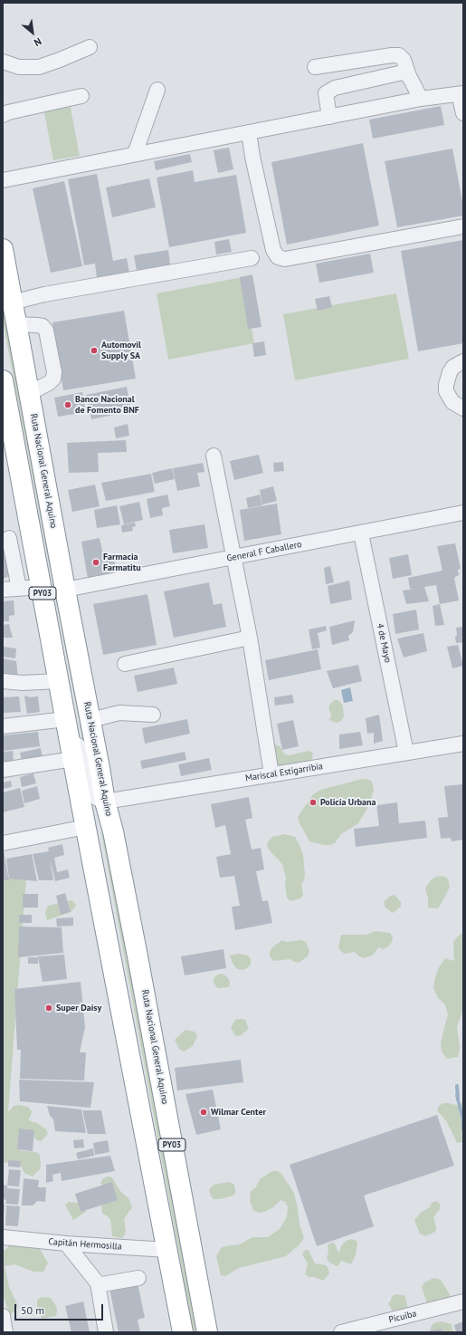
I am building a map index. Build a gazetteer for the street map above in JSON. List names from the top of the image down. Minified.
{"streets":{"highway":["Ruta Nacional General Aquino","PY03"],"street":["General F Caballero","4 de Mayo","Mariscal Estigarribia","Capitán Hermosilla","Picuiba"]},"crossings":[["Ruta Nacional General Aquino","General F Caballero"],["Ruta Nacional General Aquino","Mariscal Estigarribia"],["General F Caballero","4 de Mayo"],["PY03","Capitán Hermosilla"],["4 de Mayo","Mariscal Estigarribia"]],"places":["Automovil Supply SA","Banco Nacional de Fomento BNF","Farmacia Farmatitu","Policía Urbana","Super Daisy","Wilmar Center"],"scale_bar":"50 m","north":"bottom right"}
